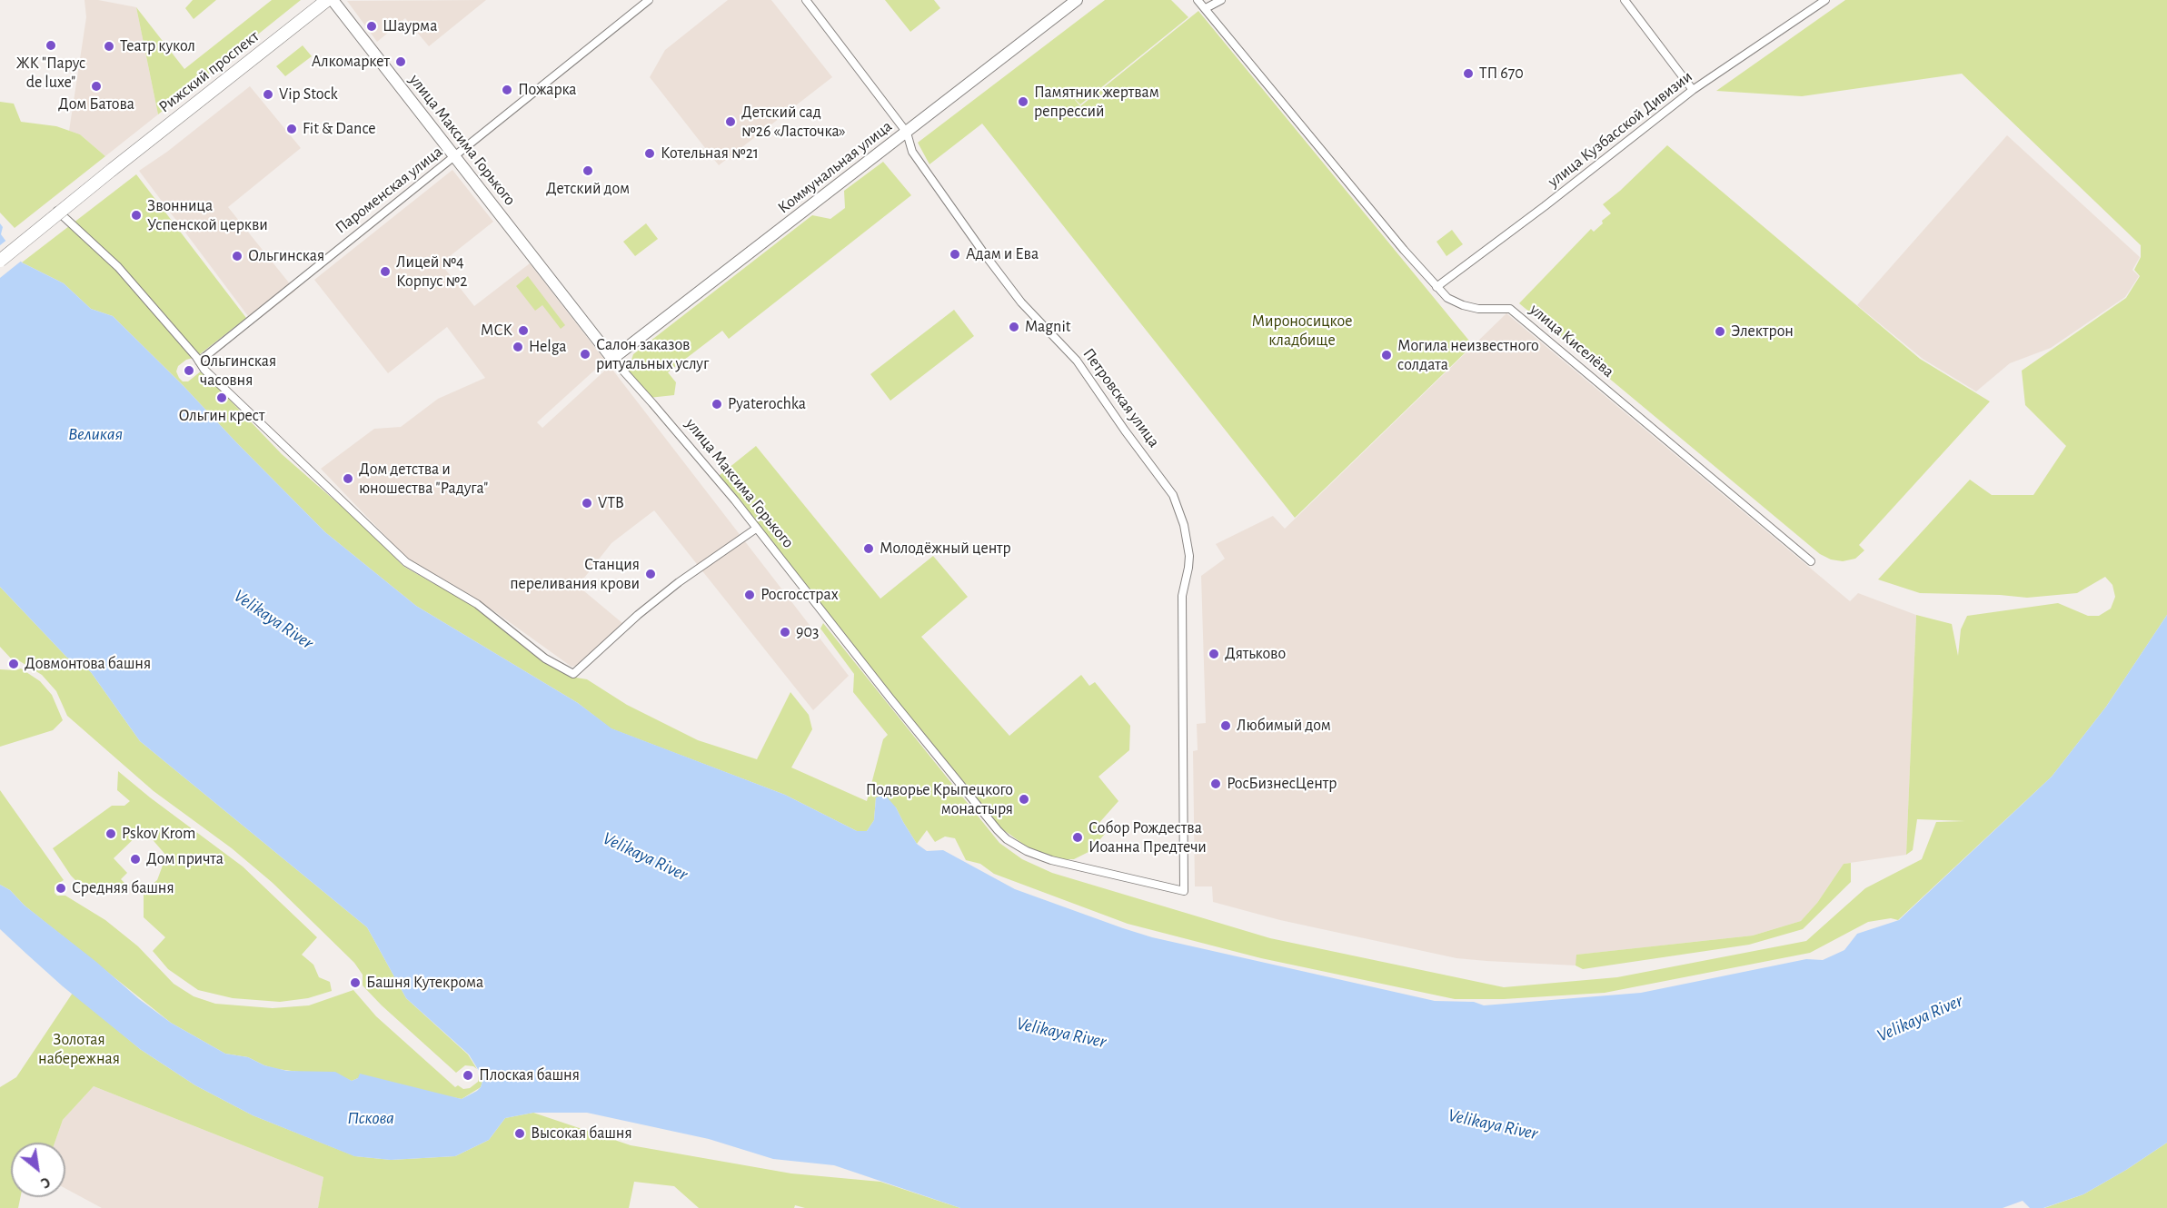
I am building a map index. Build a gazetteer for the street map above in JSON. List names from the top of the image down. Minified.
{"streets":{"main road":["Рижский проспект","улица Максима Горького","Коммунальная улица"],"street":["улица Кузбасской Дивизии","Пароменская улица","улица Киселёва","Петровская улица"]},"crossings":[["улица Кузбасской Дивизии","улица Киселёва"],["улица Максима Горького","Коммунальная улица"],["улица Максима Горького","Пароменская улица"],["улица Максима Горького","Петровская улица"],["Коммунальная улица","Петровская улица"]],"water":["Великая","Velikaya River","Пскова"],"parks":["Мироносицкое кладбище","Золотая набережная"],"places":["Шаурма","ЖК \"Парус de luxe\"","Театр кукол","Алкомаркет","ТП 670","Дом Батова","Пожарка","Vip Stock","Памятник жертвам репрессий","Детский сад №26 «Ласточка»","Fit & Dance","Котельная №21","Детский дом","Звонница Успенской церкви","Адам и Ева","Ольгинская","Лицей №4 Корпус №2","Magnit","МСК","Электрон","Helga","Салон заказов ритуальных услуг","Могила неизвестного солдата","Ольгинская часовня","Ольгин крест","Pyaterochka","Дом детства и юношества \"Радуга\"","VTB","Молодёжный центр","Станция переливания крови","Росгосстрах","903","Дятьково","Довмонтова башня","Любимый дом","РосБизнесЦентр","Подворье Крыпецкого монастыря","Pskov Krom","Собор Рождества Иоанна Предтечи","Дом причта","Средняя башня","Башня Кутекрома","Плоская башня","Высокая башня"],"north":"bottom right"}
